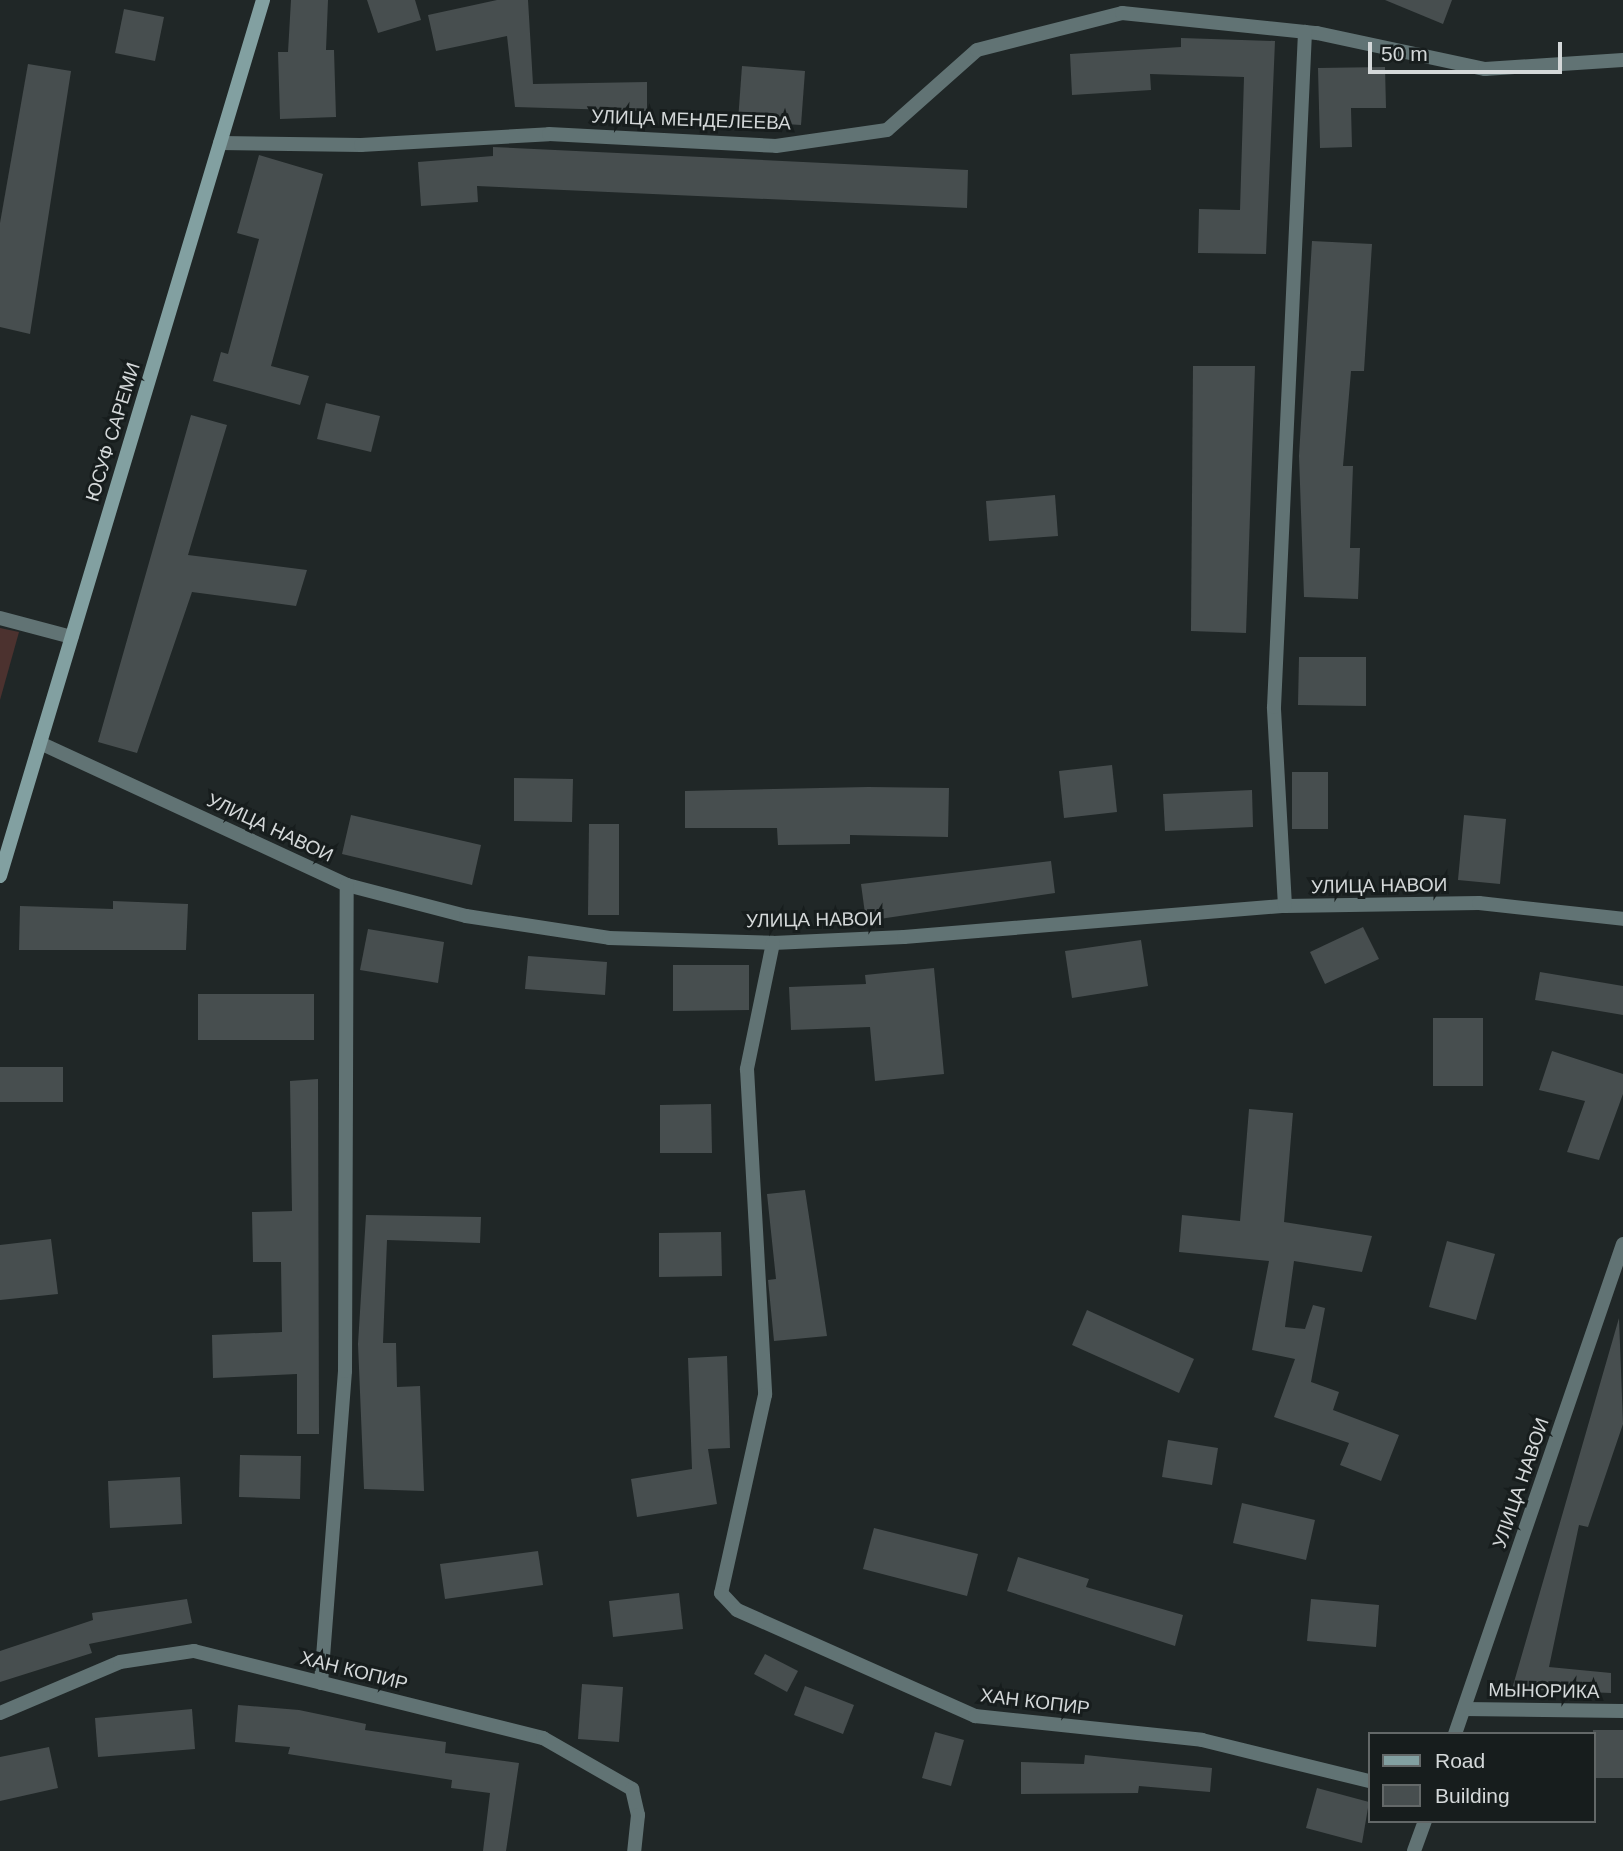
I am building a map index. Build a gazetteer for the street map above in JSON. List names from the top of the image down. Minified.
{"streets":{"main road":["ЮСУФ САРЕМИ"],"street":["УЛИЦА МЕНДЕЛЕЕВА","УЛИЦА НАВОИ","ХАН КОПИР","МЫНОРИКА"]},"crossings":[["УЛИЦА МЕНДЕЛЕЕВА","ЮСУФ САРЕМИ"],["ЮСУФ САРЕМИ","УЛИЦА НАВОИ"],["УЛИЦА НАВОИ","ХАН КОПИР"],["УЛИЦА НАВОИ","МЫНОРИКА"]],"legend":["Road","Building"],"scale_bar":"50 m"}
